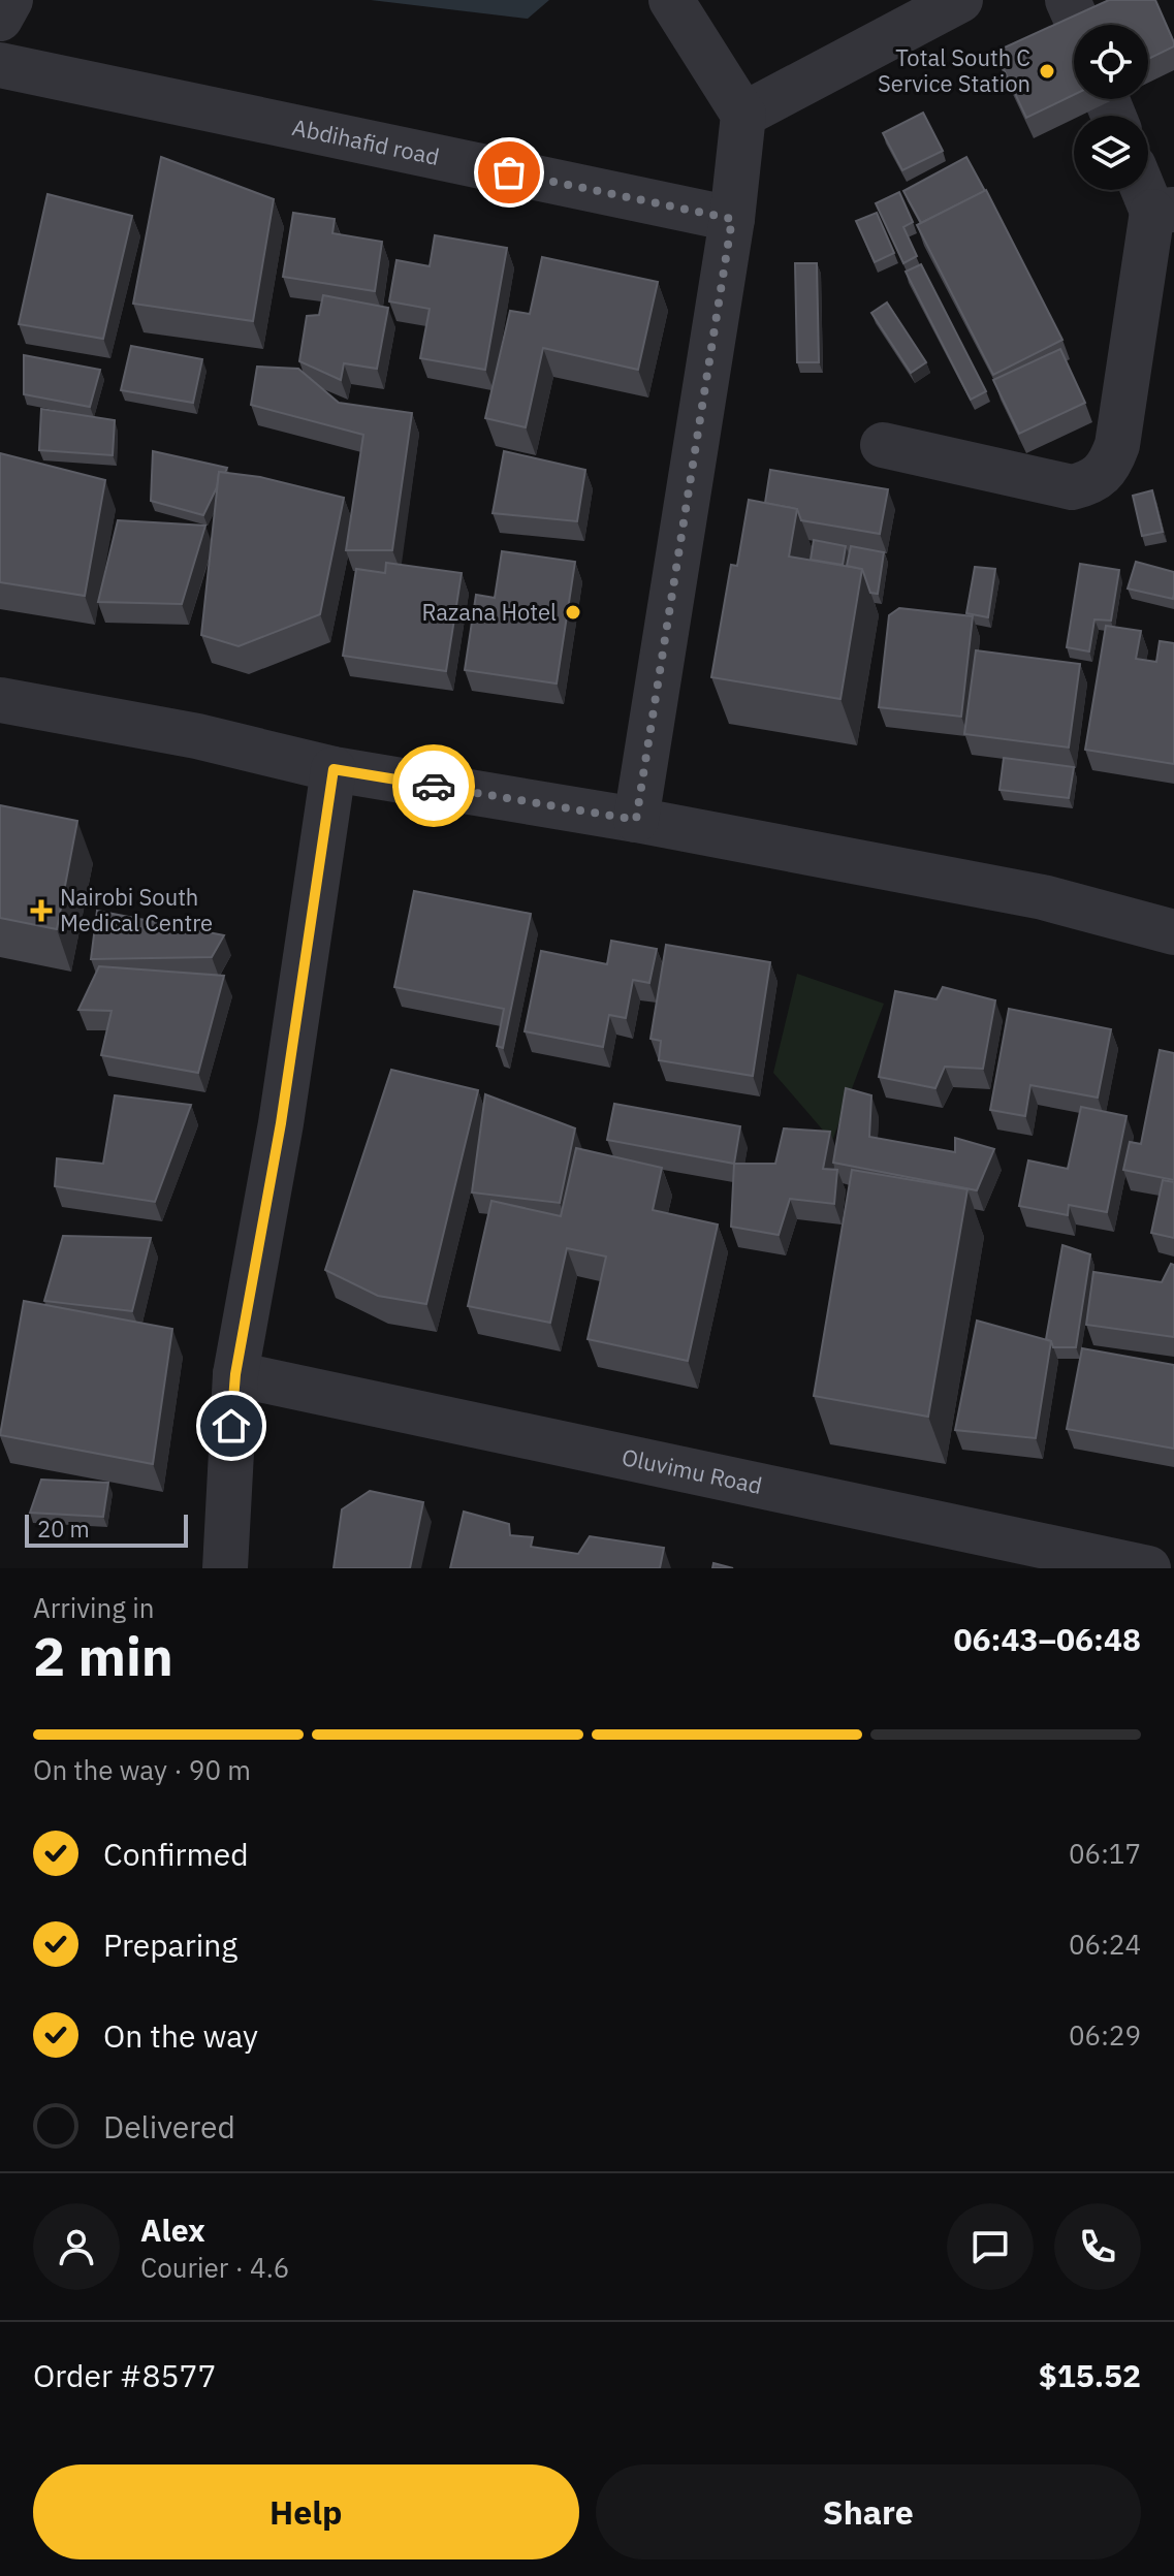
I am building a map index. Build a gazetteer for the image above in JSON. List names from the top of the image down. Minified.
{"streets":{"street":["Abdihafid road","Oluvimu Road"]},"places":{"other":["Total South C Service Station","Razana Hotel"],"health":["Nairobi South Medical Centre"]},"scale_bar":"20 m","page":{"scale":"20 m","heading":["2 min","Arriving in","06:43–06:48"],"panel":["Alex","Courier · 4.6","Order #8577","$15.52"],"bar":"On the way · 90 m","list":[["Confirmed","06:17"],["Preparing","06:24"],["On the way","06:29"],"Delivered"],"buttons":["Help","Share"]}}
